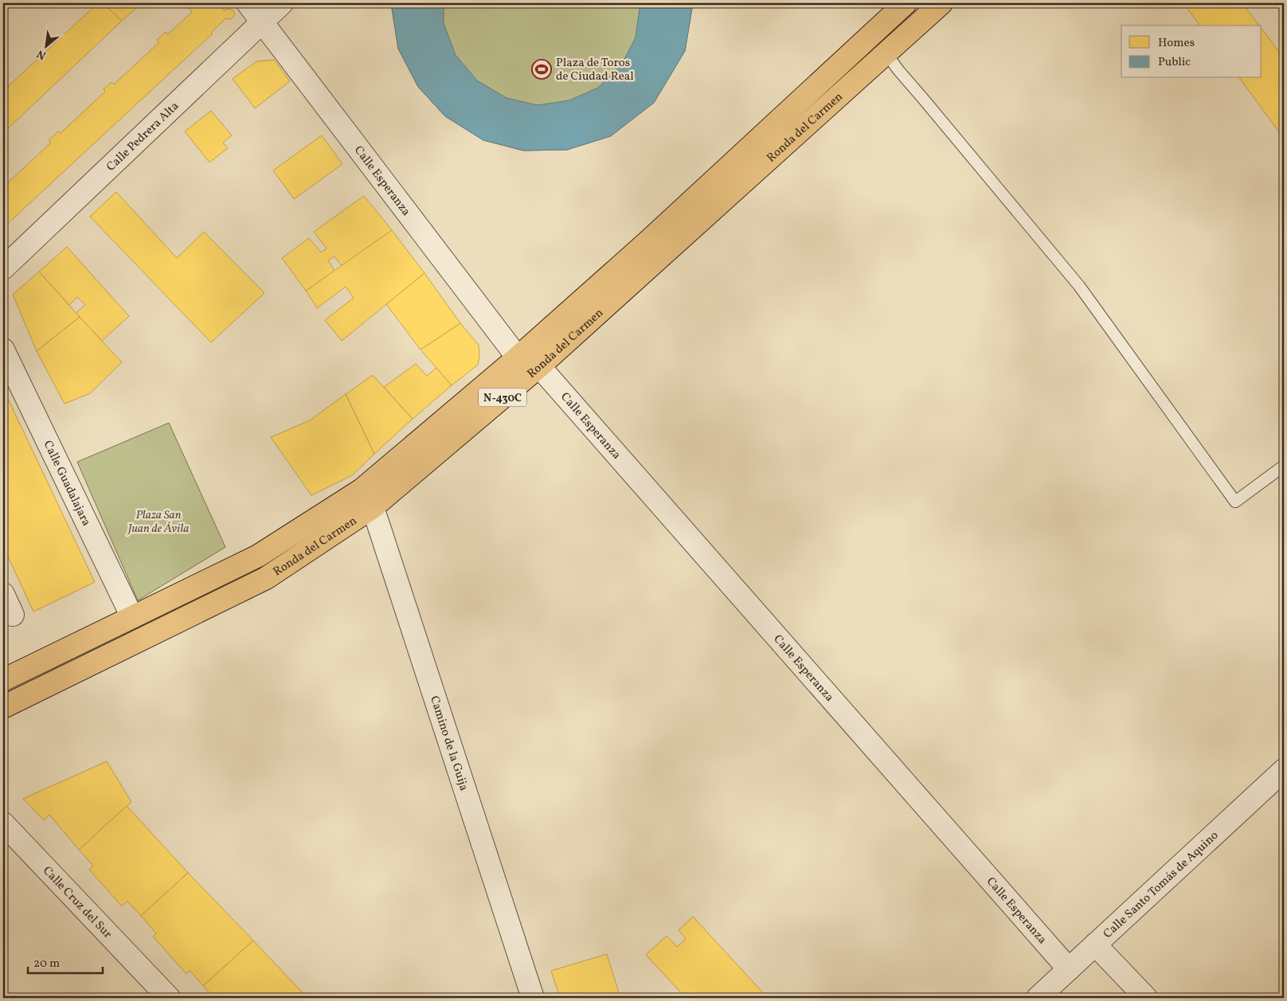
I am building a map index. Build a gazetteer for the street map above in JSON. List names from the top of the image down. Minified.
{"streets":{"highway":["Ronda del Carmen","N-430C"],"street":["Calle Pedrera Alta","Calle Esperanza","Calle Guadalajara","Camino de la Guija","Calle Santo Tomás de Aquino","Calle Cruz del Sur"]},"crossings":[["Ronda del Carmen","Calle Esperanza"],["Ronda del Carmen","Calle Guadalajara"],["Ronda del Carmen","Camino de la Guija"],["Calle Pedrera Alta","Calle Esperanza"],["Calle Esperanza","Calle Santo Tomás de Aquino"]],"parks":["Plaza San Juan de Ávila"],"places":{"sports":["Plaza de Toros de Ciudad Real"]},"legend":["Homes","Public"],"scale_bar":"20 m","north":"bottom left"}
